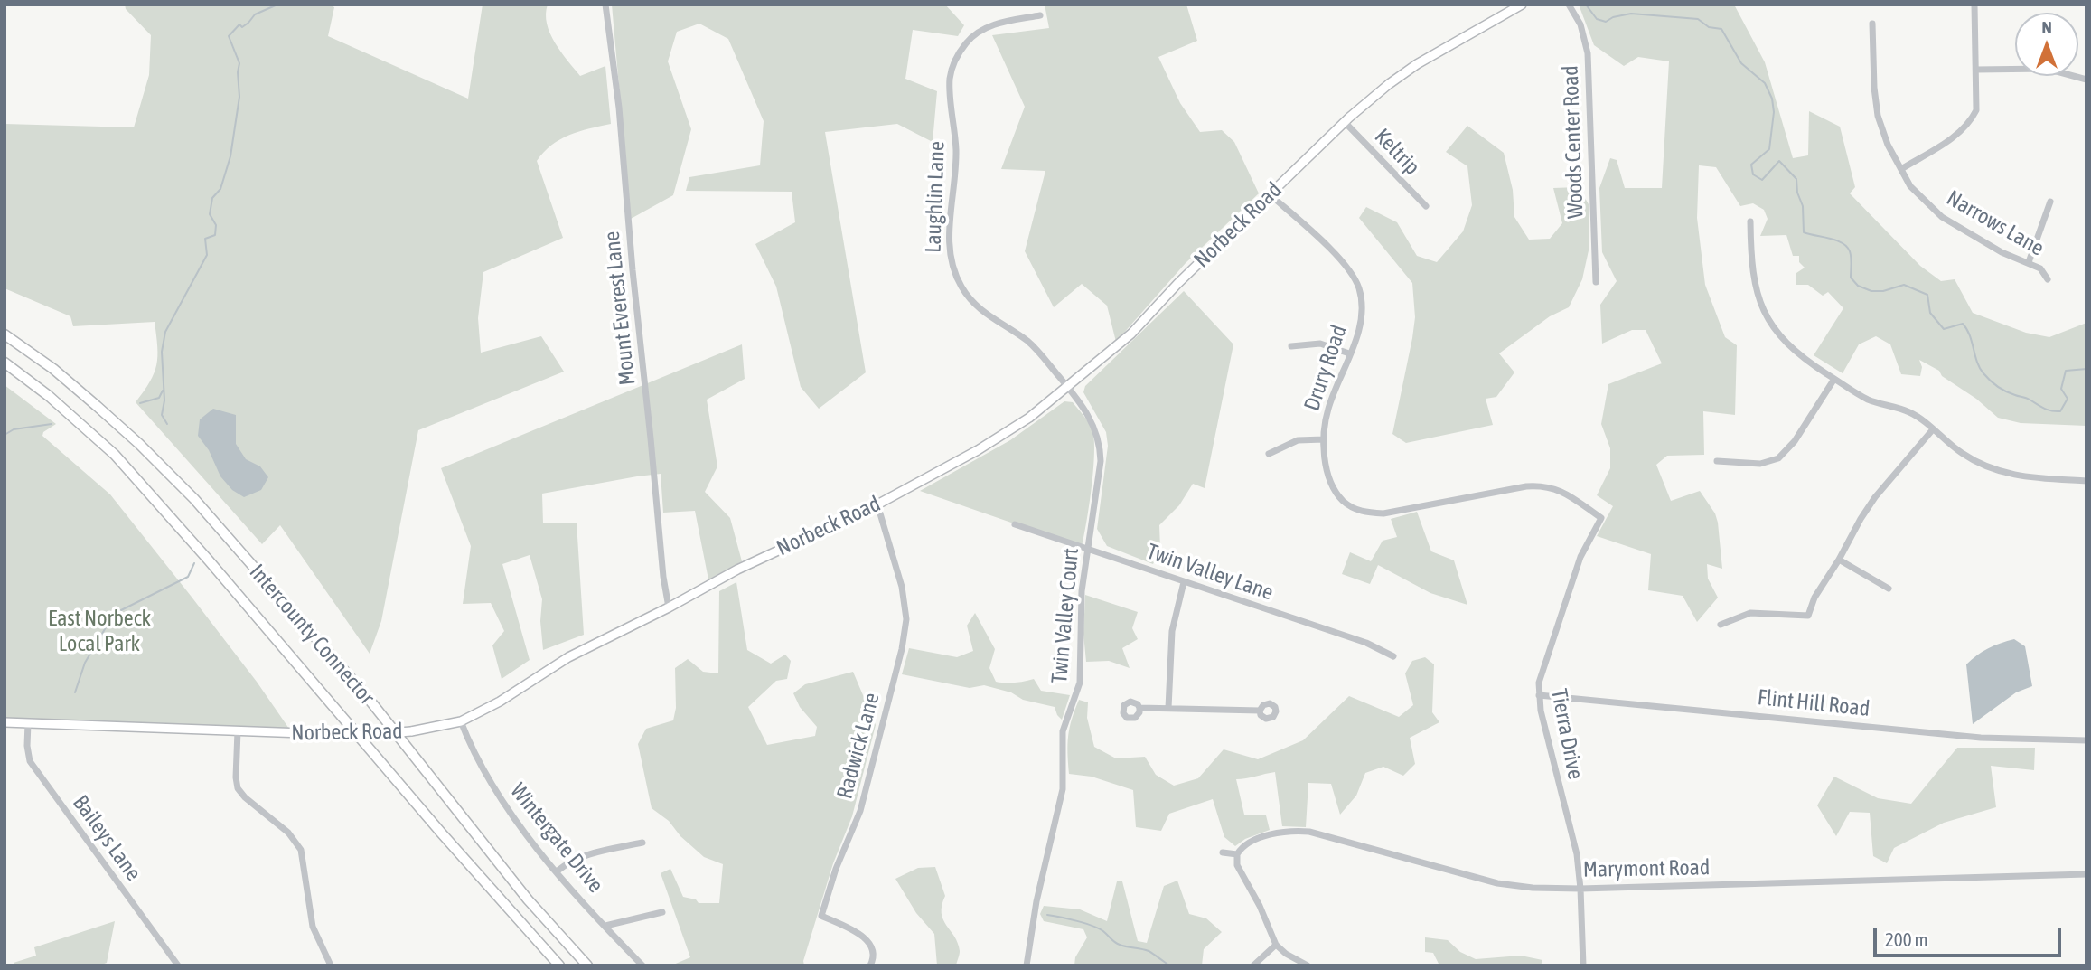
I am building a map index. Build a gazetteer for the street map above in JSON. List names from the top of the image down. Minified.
{"streets":{"highway":["Intercounty Connector"],"main road":["Norbeck Road"],"street":["Woods Center Road","Keltrip","Laughlin Lane","Narrows Lane","Mount Everest Lane","Drury Road","Twin Valley Lane","Twin Valley Court","Flint Hill Road","Tierra Drive","Radwick Lane","Baileys Lane","Wintergate Drive","Marymont Road"]},"crossings":[["Keltrip","Norbeck Road"],["Laughlin Lane","Norbeck Road"],["Laughlin Lane","Twin Valley Court"],["Norbeck Road","Mount Everest Lane"],["Norbeck Road","Drury Road"],["Norbeck Road","Twin Valley Court"],["Norbeck Road","Radwick Lane"],["Norbeck Road","Baileys Lane"],["Norbeck Road","Wintergate Drive"],["Drury Road","Tierra Drive"],["Twin Valley Lane","Twin Valley Court"],["Flint Hill Road","Tierra Drive"],["Tierra Drive","Marymont Road"]],"parks":["East Norbeck Local Park"],"scale_bar":"200 m","north":"top"}
